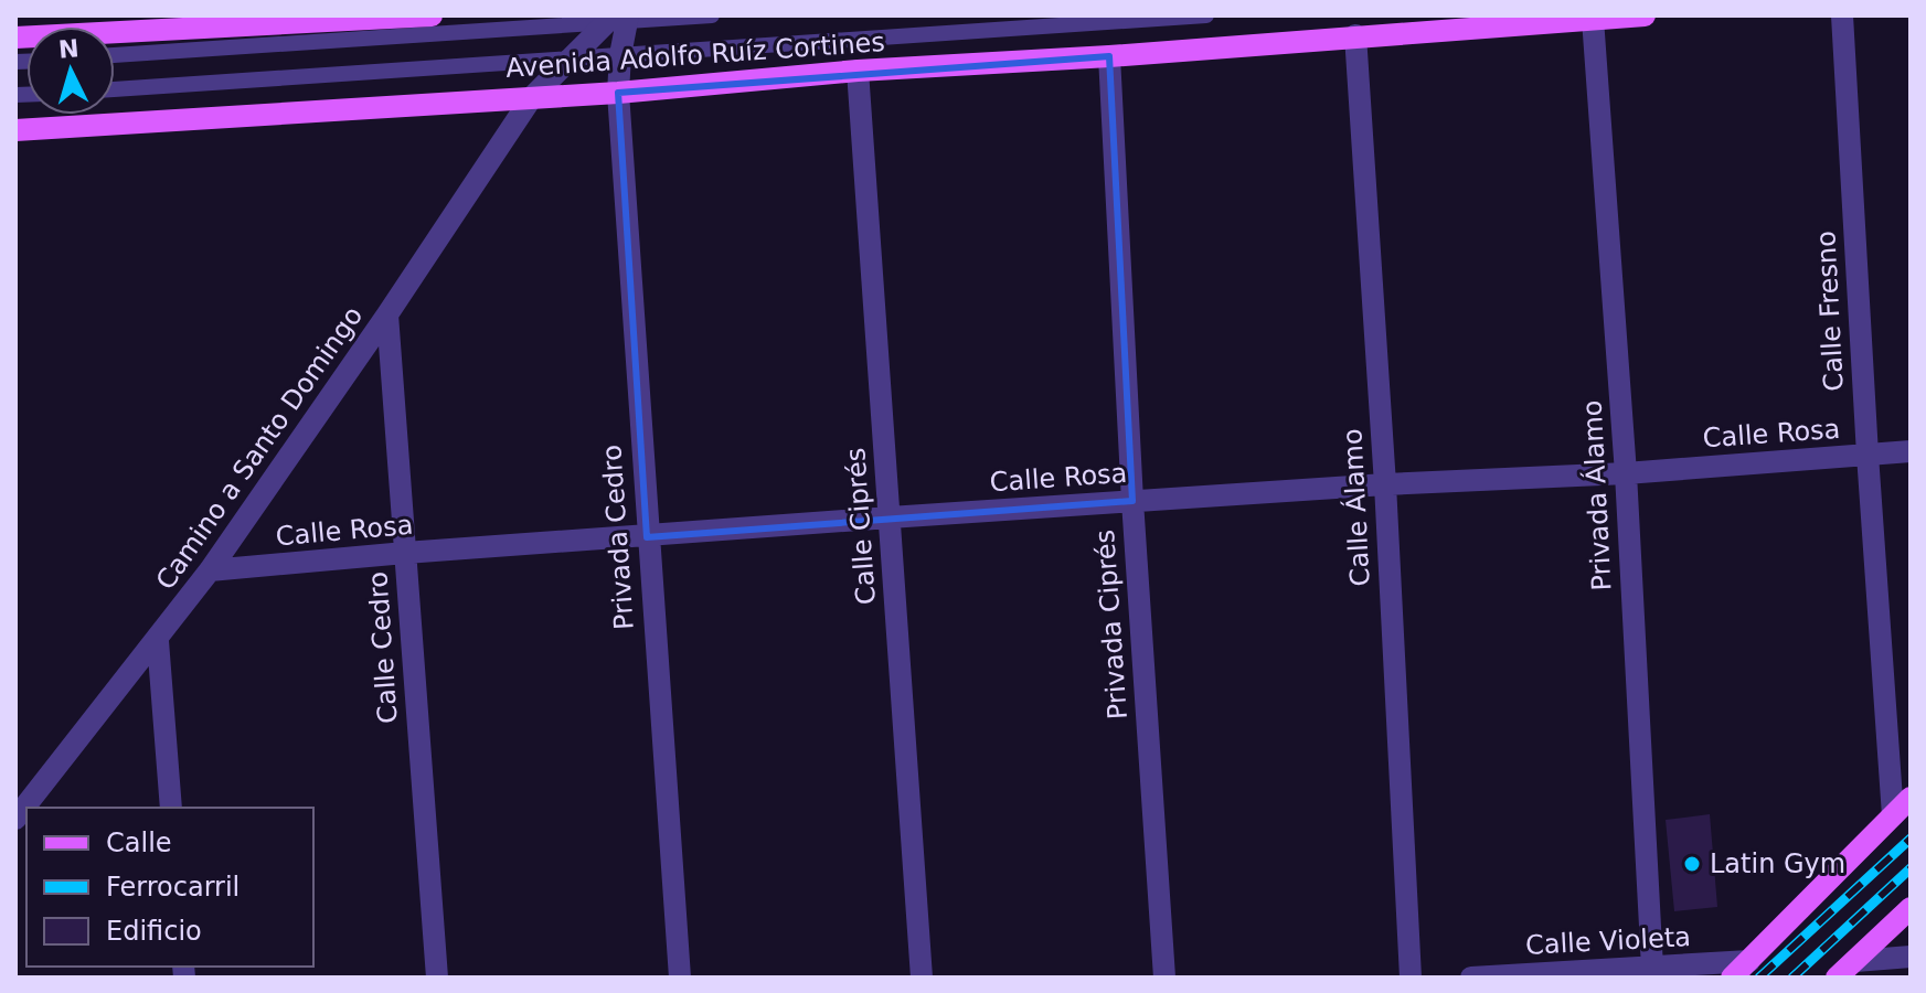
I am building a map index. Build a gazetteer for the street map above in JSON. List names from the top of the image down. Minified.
{"streets":{"main road":["Avenida Adolfo Ruíz Cortines"],"street":["Calle Fresno","Calle Rosa","Camino a Santo Domingo","Privada Álamo","Calle Álamo","Calle Ciprés","Privada Cedro","Privada Ciprés","Calle Cedro","Calle Violeta"]},"crossings":[["Avenida Adolfo Ruíz Cortines","Camino a Santo Domingo"],["Avenida Adolfo Ruíz Cortines","Privada Álamo"],["Avenida Adolfo Ruíz Cortines","Calle Álamo"],["Avenida Adolfo Ruíz Cortines","Calle Ciprés"],["Avenida Adolfo Ruíz Cortines","Privada Cedro"],["Avenida Adolfo Ruíz Cortines","Privada Ciprés"],["Calle Fresno","Calle Rosa"],["Calle Rosa","Camino a Santo Domingo"],["Calle Rosa","Privada Álamo"],["Calle Rosa","Calle Álamo"],["Calle Rosa","Calle Ciprés"],["Calle Rosa","Privada Cedro"],["Calle Rosa","Privada Ciprés"],["Calle Rosa","Calle Cedro"],["Camino a Santo Domingo","Privada Cedro"],["Camino a Santo Domingo","Calle Cedro"],["Privada Álamo","Calle Violeta"]],"places":["Latin Gym"],"legend":["Calle","Ferrocarril","Edificio"],"north":"top"}
